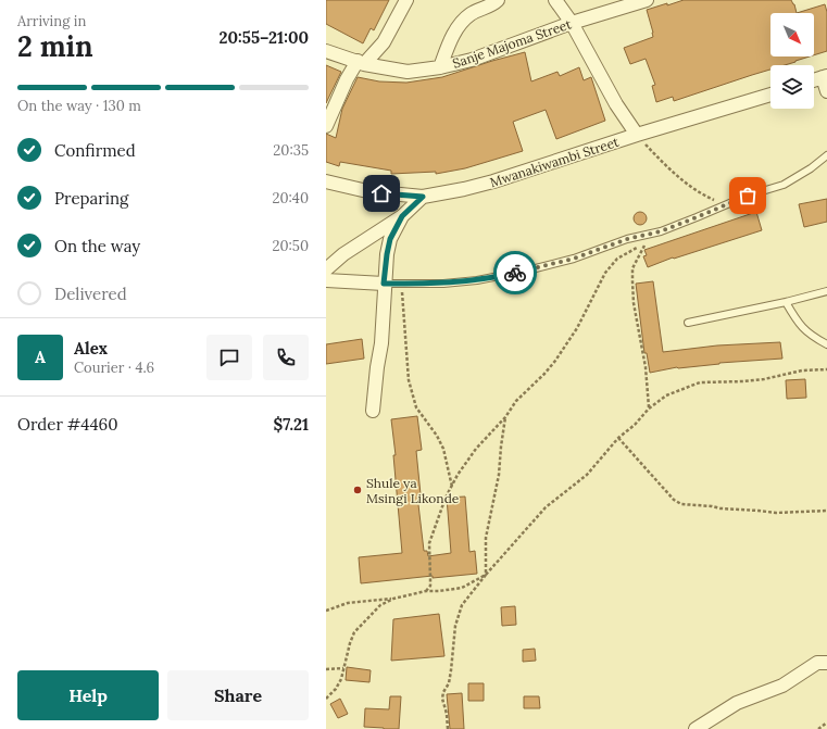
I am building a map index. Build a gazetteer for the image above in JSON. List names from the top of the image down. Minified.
{"streets":{"street":["Sanje Majoma Street","Mwanakiwambi Street"]},"places":["Shule ya Msingi Likonde"],"north":"bottom right","page":{"heading":["2 min","Arriving in","20:55–21:00"],"panel":["Alex","Courier · 4.6","Order #4460","$7.21"],"bar":"On the way · 130 m","list":[["Confirmed","20:35"],["Preparing","20:40"],["On the way","20:50"],"Delivered"],"round":"A","buttons":["Help","Share"]}}
